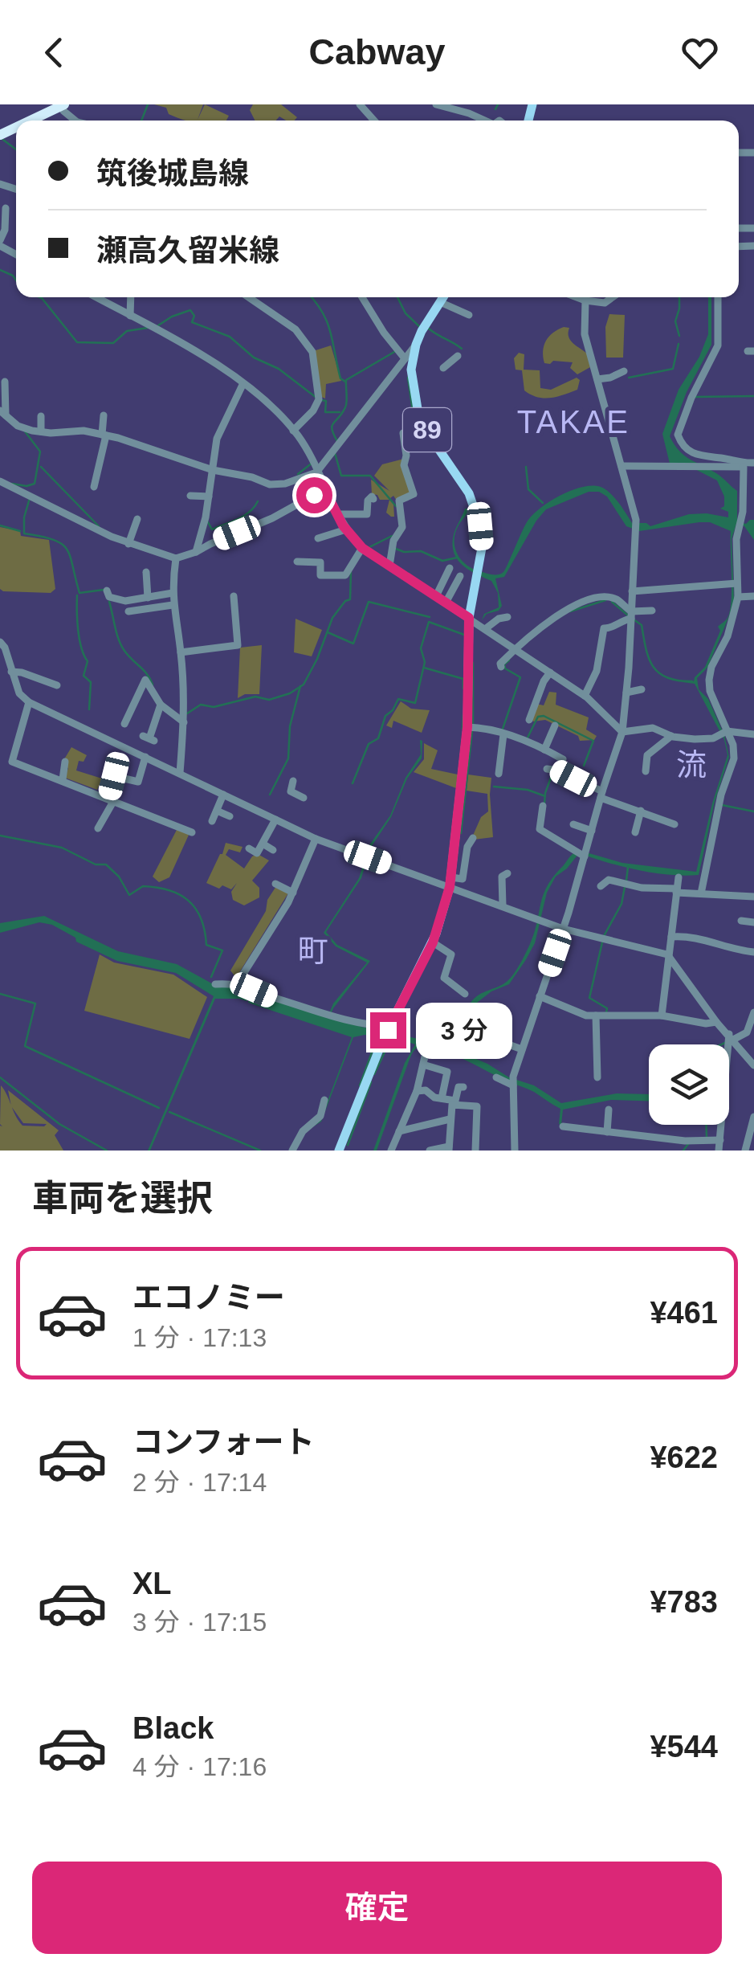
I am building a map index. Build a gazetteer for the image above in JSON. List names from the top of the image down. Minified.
{"streets":{"main road":["89"]},"districts":["TAKAE","流","町"],"page":{"header":"Cabway","banner":["筑後城島線","瀬高久留米線"],"bubble":"3 分","heading":"車両を選択","list":[{"name":"エコノミー","note":"1 分 · 17:13","value":"¥461"},{"name":"コンフォート","note":"2 分 · 17:14","value":"¥622"},{"name":"XL","note":"3 分 · 17:15","value":"¥783"},{"name":"Black","note":"4 分 · 17:16","value":"¥544"}],"buttons":"確定"}}
